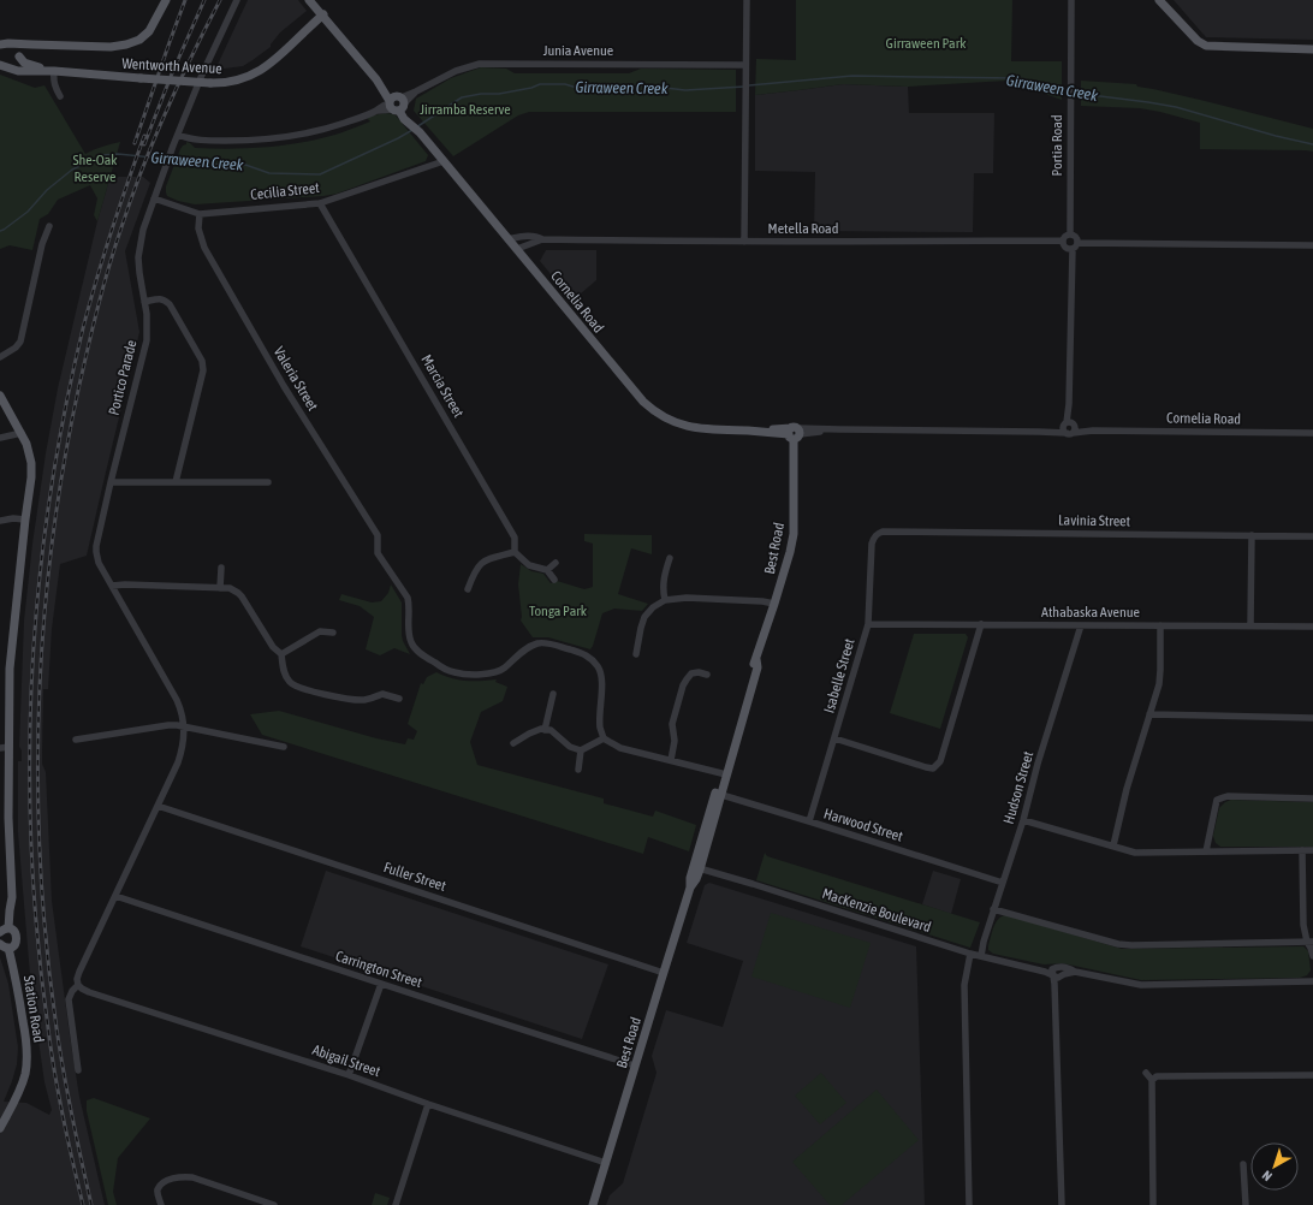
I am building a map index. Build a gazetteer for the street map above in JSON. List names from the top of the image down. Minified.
{"streets":{"main road":["Wentworth Avenue","Cornelia Road","Best Road","Station Road"],"street":["Junia Avenue","Portia Road","Cecilia Street","Metella Road","Portico Parade","Valeria Street","Marcia Street","Lavinia Street","Athabaska Avenue","Isabelle Street","Hudson Street","Harwood Street","Fuller Street","MacKenzie Boulevard","Carrington Street","Abigail Street"]},"crossings":[["Junia Avenue","Cornelia Road"],["Junia Avenue","Portico Parade"],["Wentworth Avenue","Cornelia Road"],["Portia Road","Metella Road"],["Cecilia Street","Cornelia Road"],["Cecilia Street","Portico Parade"],["Cecilia Street","Valeria Street"],["Cecilia Street","Marcia Street"],["Metella Road","Cornelia Road"],["Cornelia Road","Best Road"],["Lavinia Street","Isabelle Street"],["Best Road","Harwood Street"],["Best Road","Fuller Street"],["Best Road","MacKenzie Boulevard"],["Best Road","Carrington Street"],["Best Road","Abigail Street"],["Athabaska Avenue","Isabelle Street"],["Athabaska Avenue","Hudson Street"],["Isabelle Street","Harwood Street"],["Hudson Street","Harwood Street"],["Hudson Street","MacKenzie Boulevard"]],"water":["Girraween Creek"],"parks":["Girraween Park","Jirramba Reserve","She-Oak Reserve","Tonga Park"],"north":"bottom left"}
